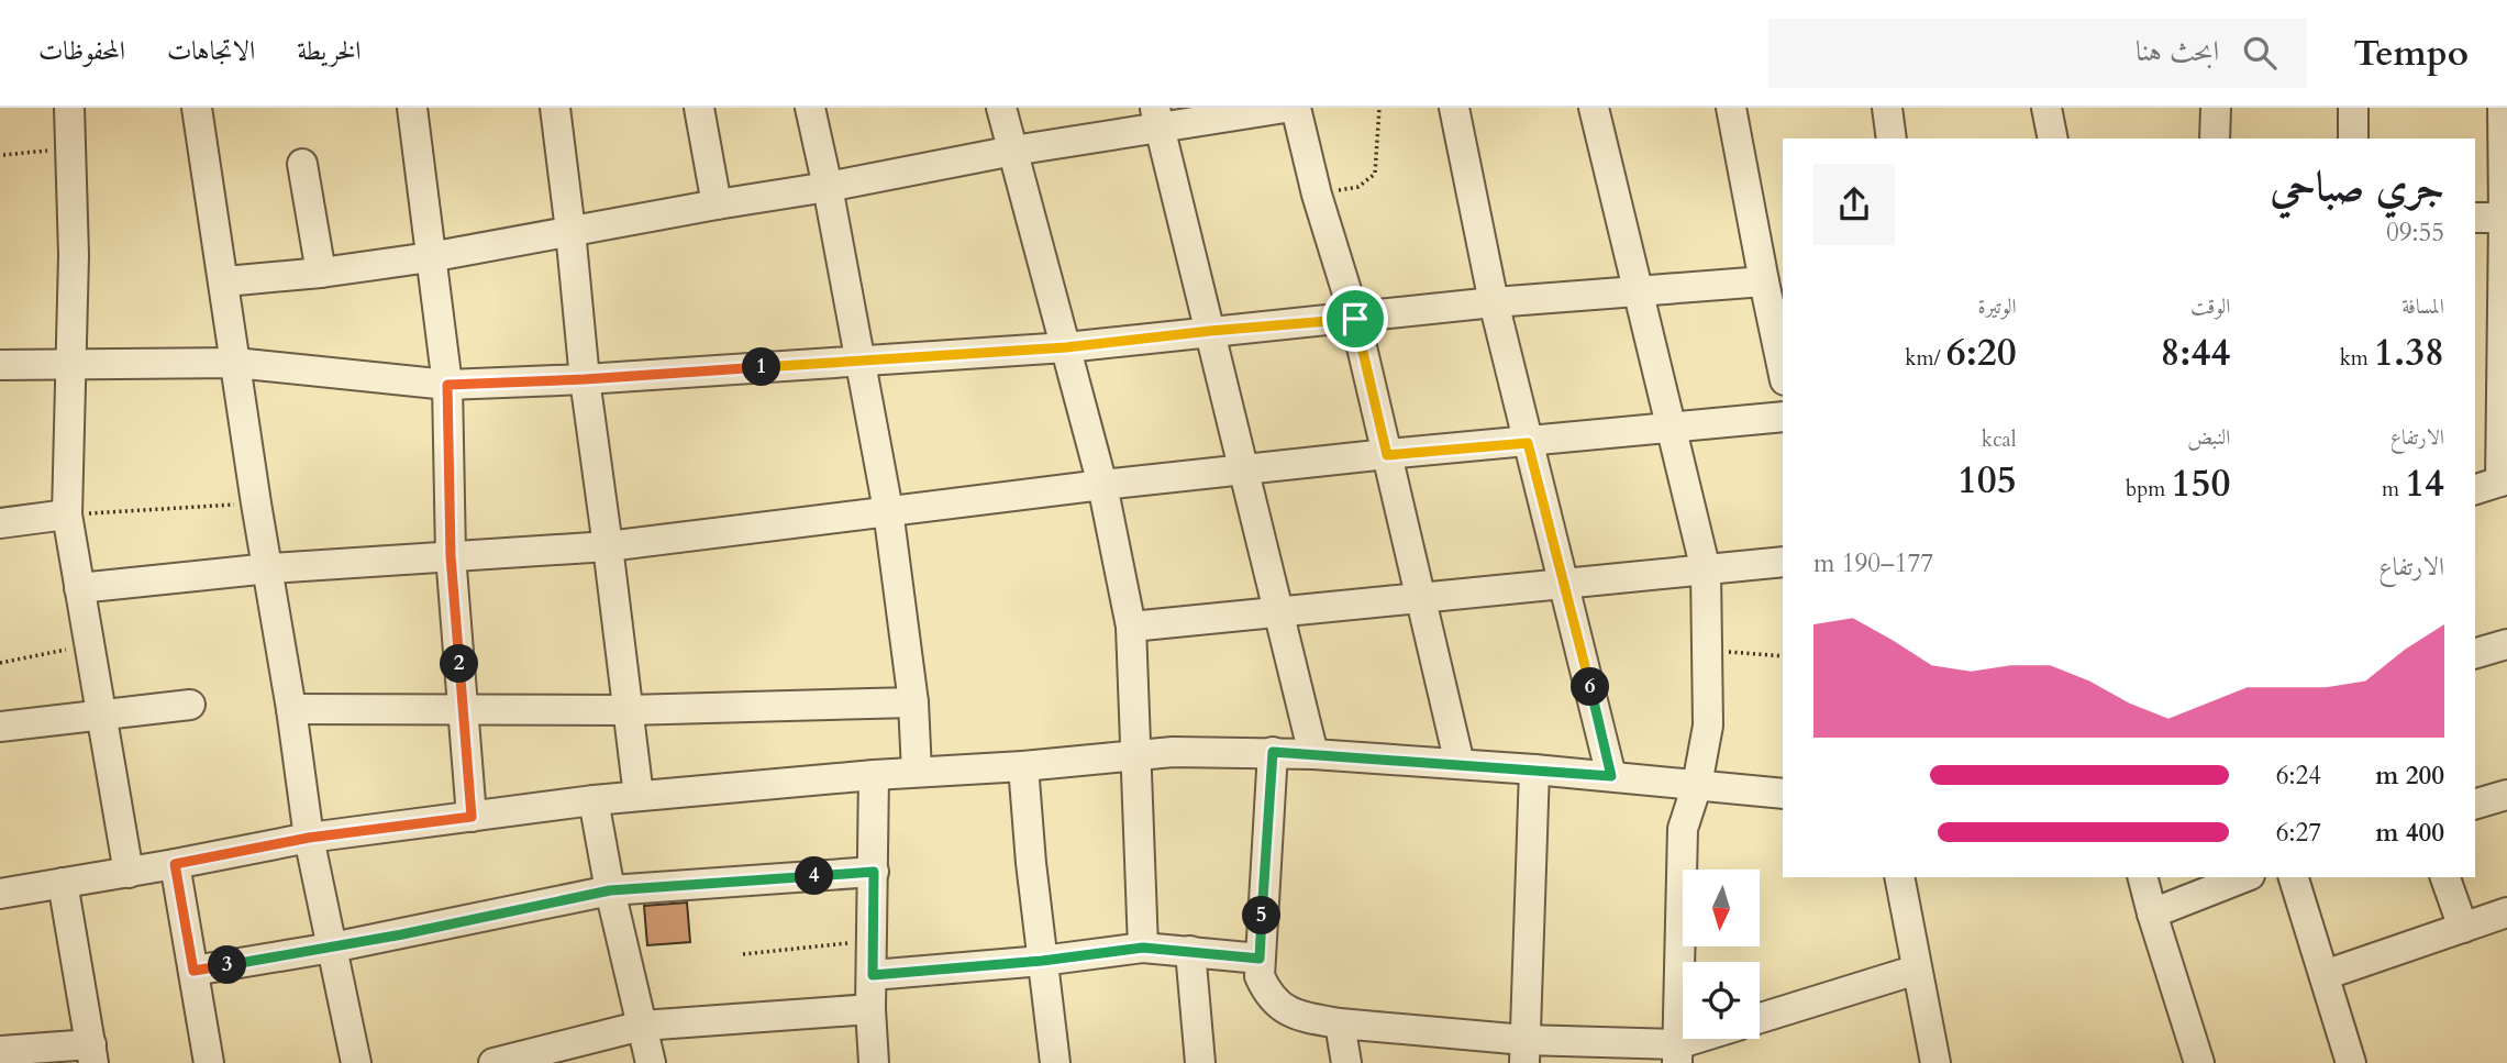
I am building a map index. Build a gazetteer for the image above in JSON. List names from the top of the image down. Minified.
{"north":"bottom","page":{"header":"Tempo","search":"ابحث هنا","nav":["الخريطة","الاتجاهات","المحفوظات"],"heading":["جري صباحي","09:55"],"stats":[["المسافة","1.38 km"],["الوقت","8:44"],["الوتيرة","6:20 /km"],["الارتفاع","14 m"],["النبض","150 bpm"],["kcal","105"]],"pins":["1","2","6","4","5","3"],"chart":["الارتفاع","177–190 m"],"list":[{"name":"200 m","note":"6:24"},{"name":"400 m","note":"6:27"}]}}
